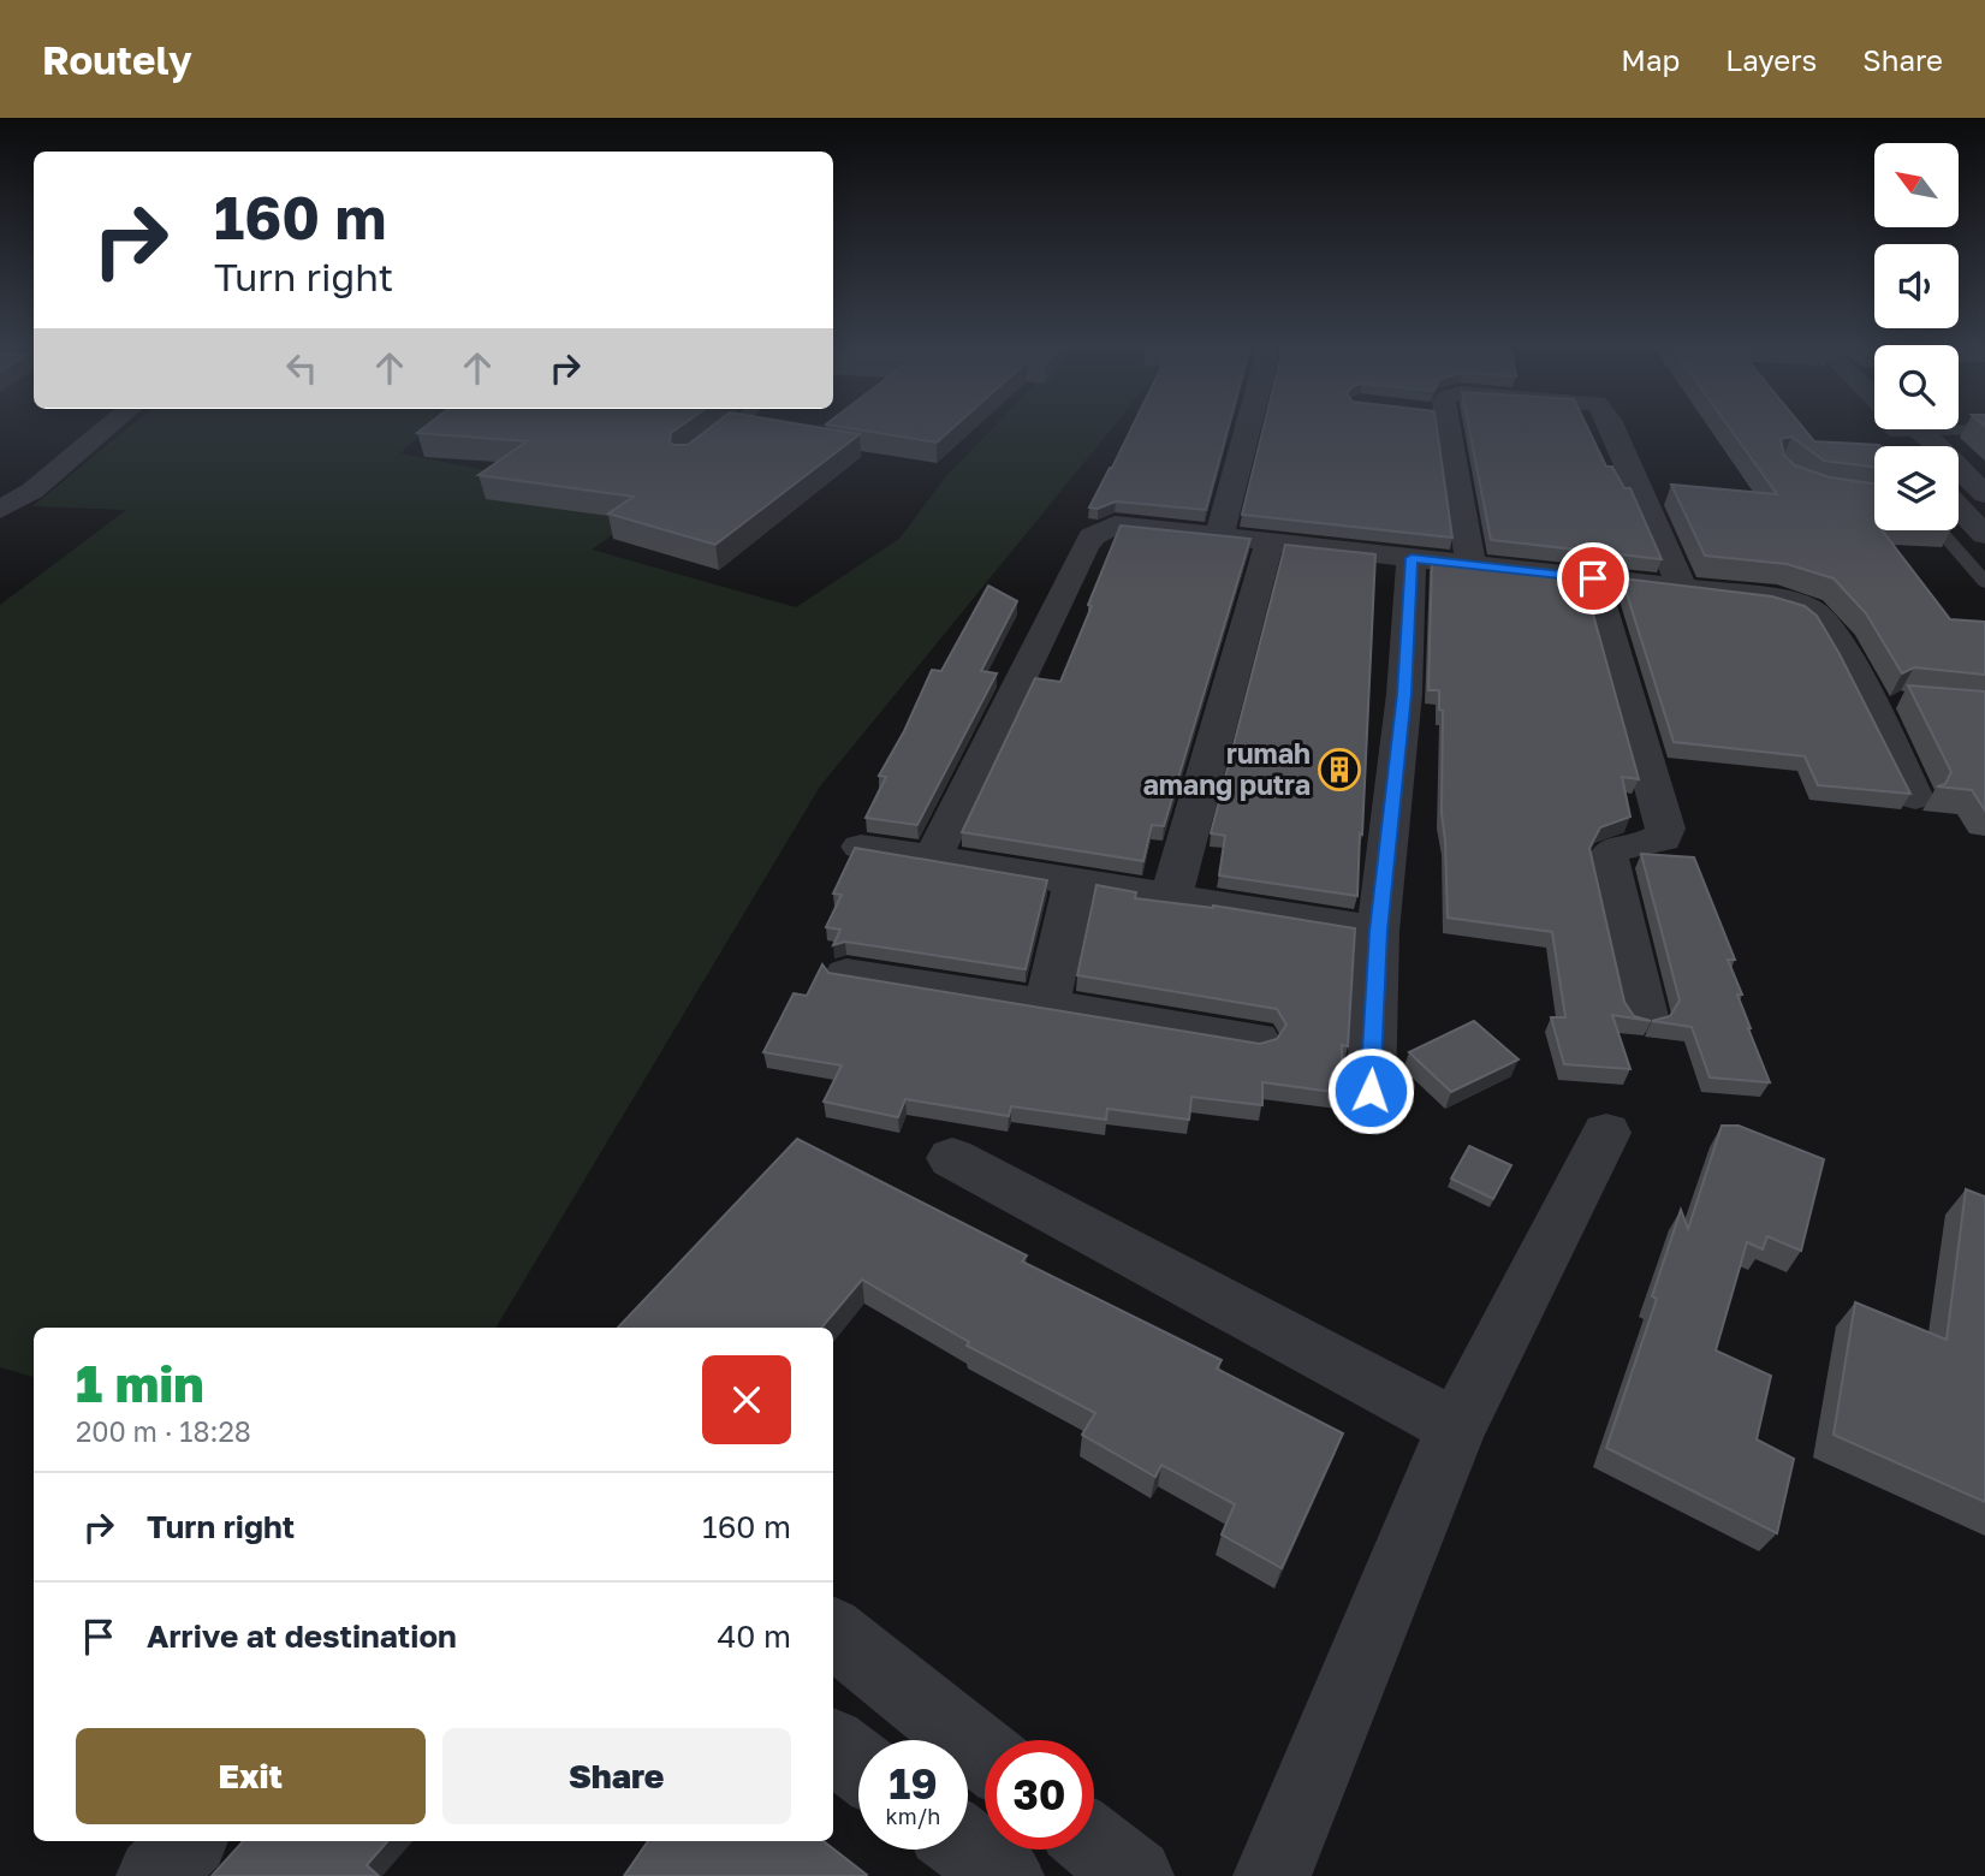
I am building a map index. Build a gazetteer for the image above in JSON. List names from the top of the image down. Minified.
{"places":{"building":["rumah amang putra"]},"north":"top left","page":{"header":"Routely","nav":["Map","Layers","Share"],"turn":["160 m","Turn right"],"heading":["1 min","200 m · 18:28"],"list":[{"name":"Turn right","value":"160 m"},{"name":"Arrive at destination","value":"40 m"}],"buttons":["Exit","Share"],"speed":"19 km/h","limit":"30"}}
